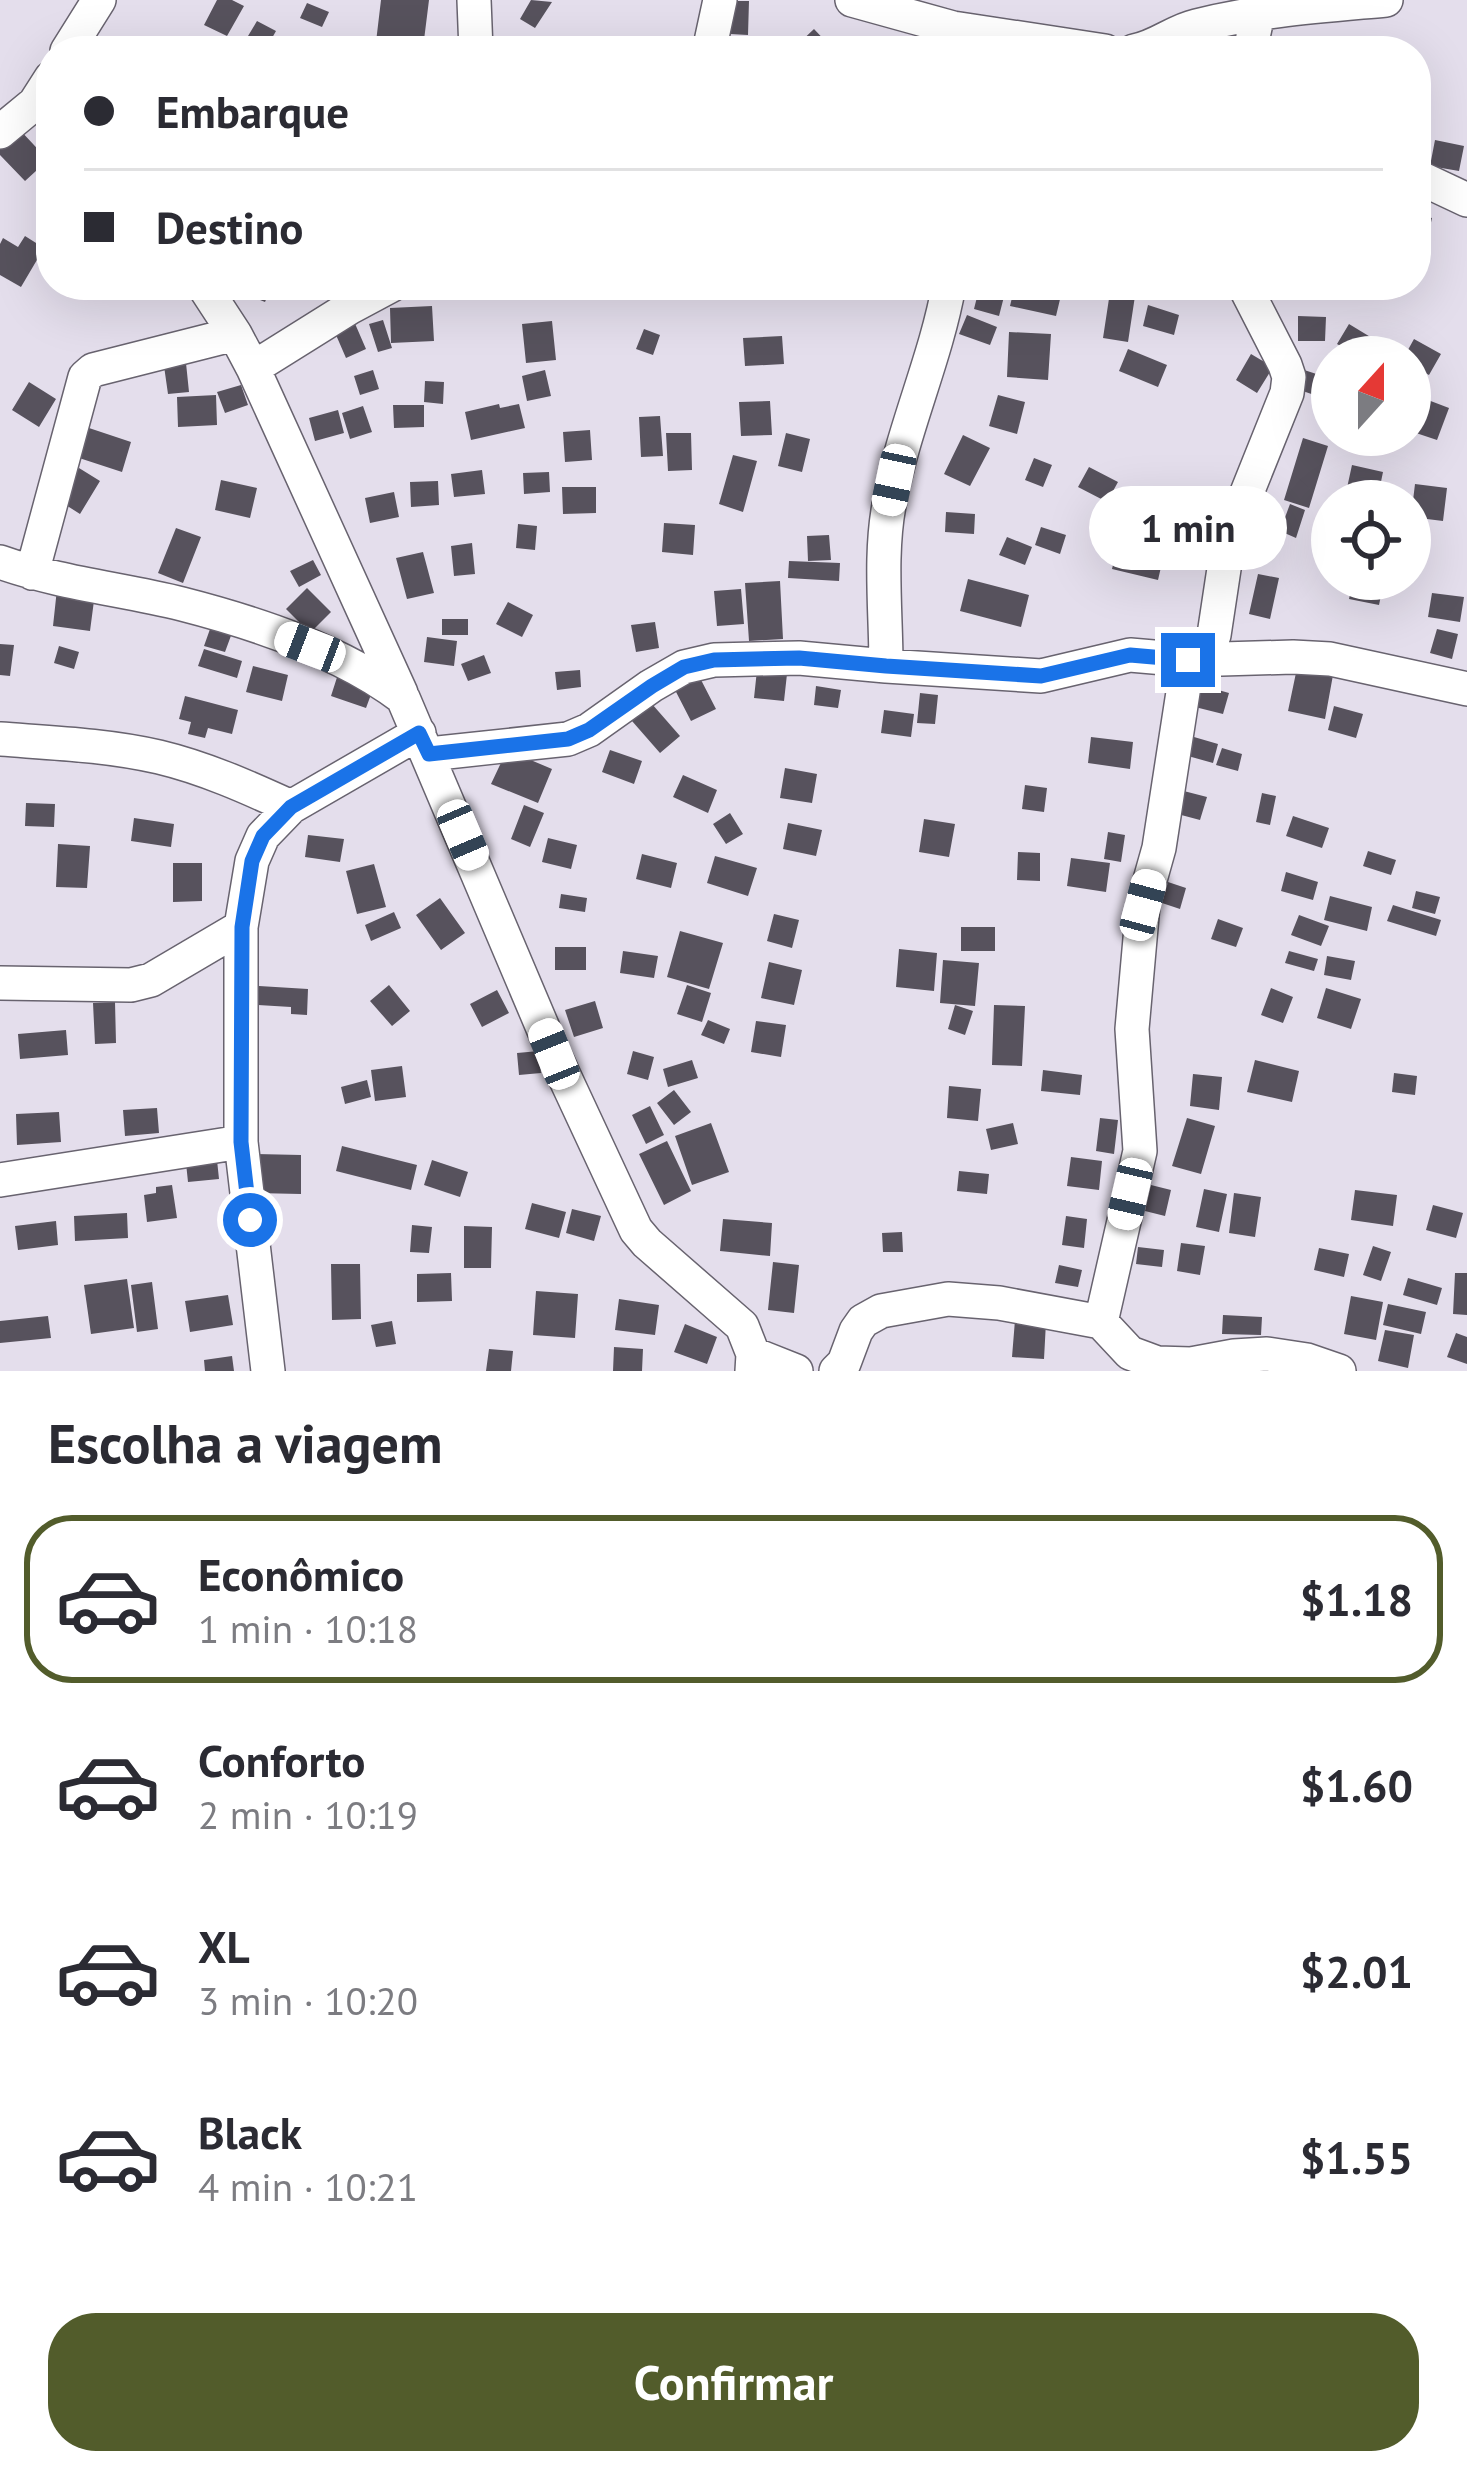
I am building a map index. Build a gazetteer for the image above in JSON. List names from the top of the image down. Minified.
{"north":"top","page":{"banner":["Embarque","Destino"],"bubble":"1 min","heading":"Escolha a viagem","list":[{"name":"Econômico","note":"1 min · 10:18","value":"$1.18"},{"name":"Conforto","note":"2 min · 10:19","value":"$1.60"},{"name":"XL","note":"3 min · 10:20","value":"$2.01"},{"name":"Black","note":"4 min · 10:21","value":"$1.55"}],"buttons":"Confirmar"}}
